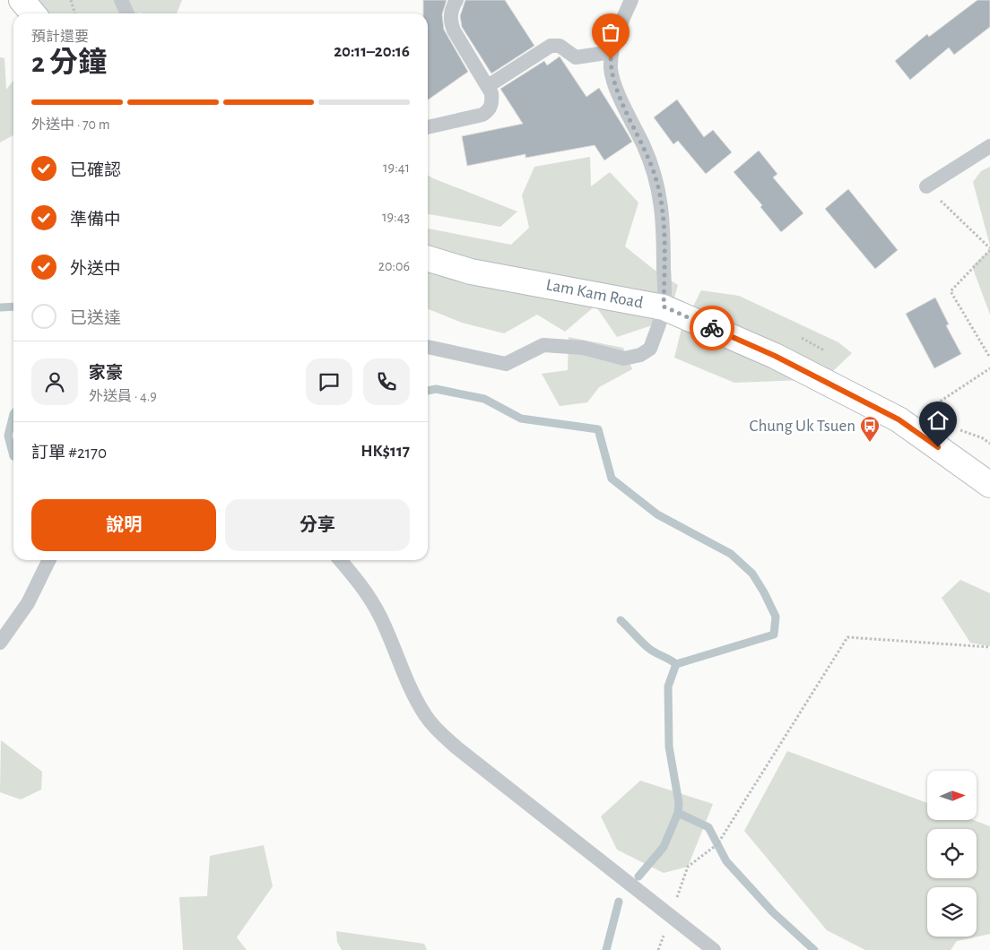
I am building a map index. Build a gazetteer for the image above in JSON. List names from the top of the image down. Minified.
{"streets":{"main road":["Lam Kam Road"]},"places":{"bus stop":["Chung Uk Tsuen"]},"north":"right","page":{"heading":["2 分鐘","預計還要","20:11–20:16"],"panel":["家豪","外送員 · 4.9","訂單 #2170","HK$117"],"bar":"外送中 · 70 m","list":[["已確認","19:41"],["準備中","19:43"],["外送中","20:06"],"已送達"],"buttons":["說明","分享"]}}
